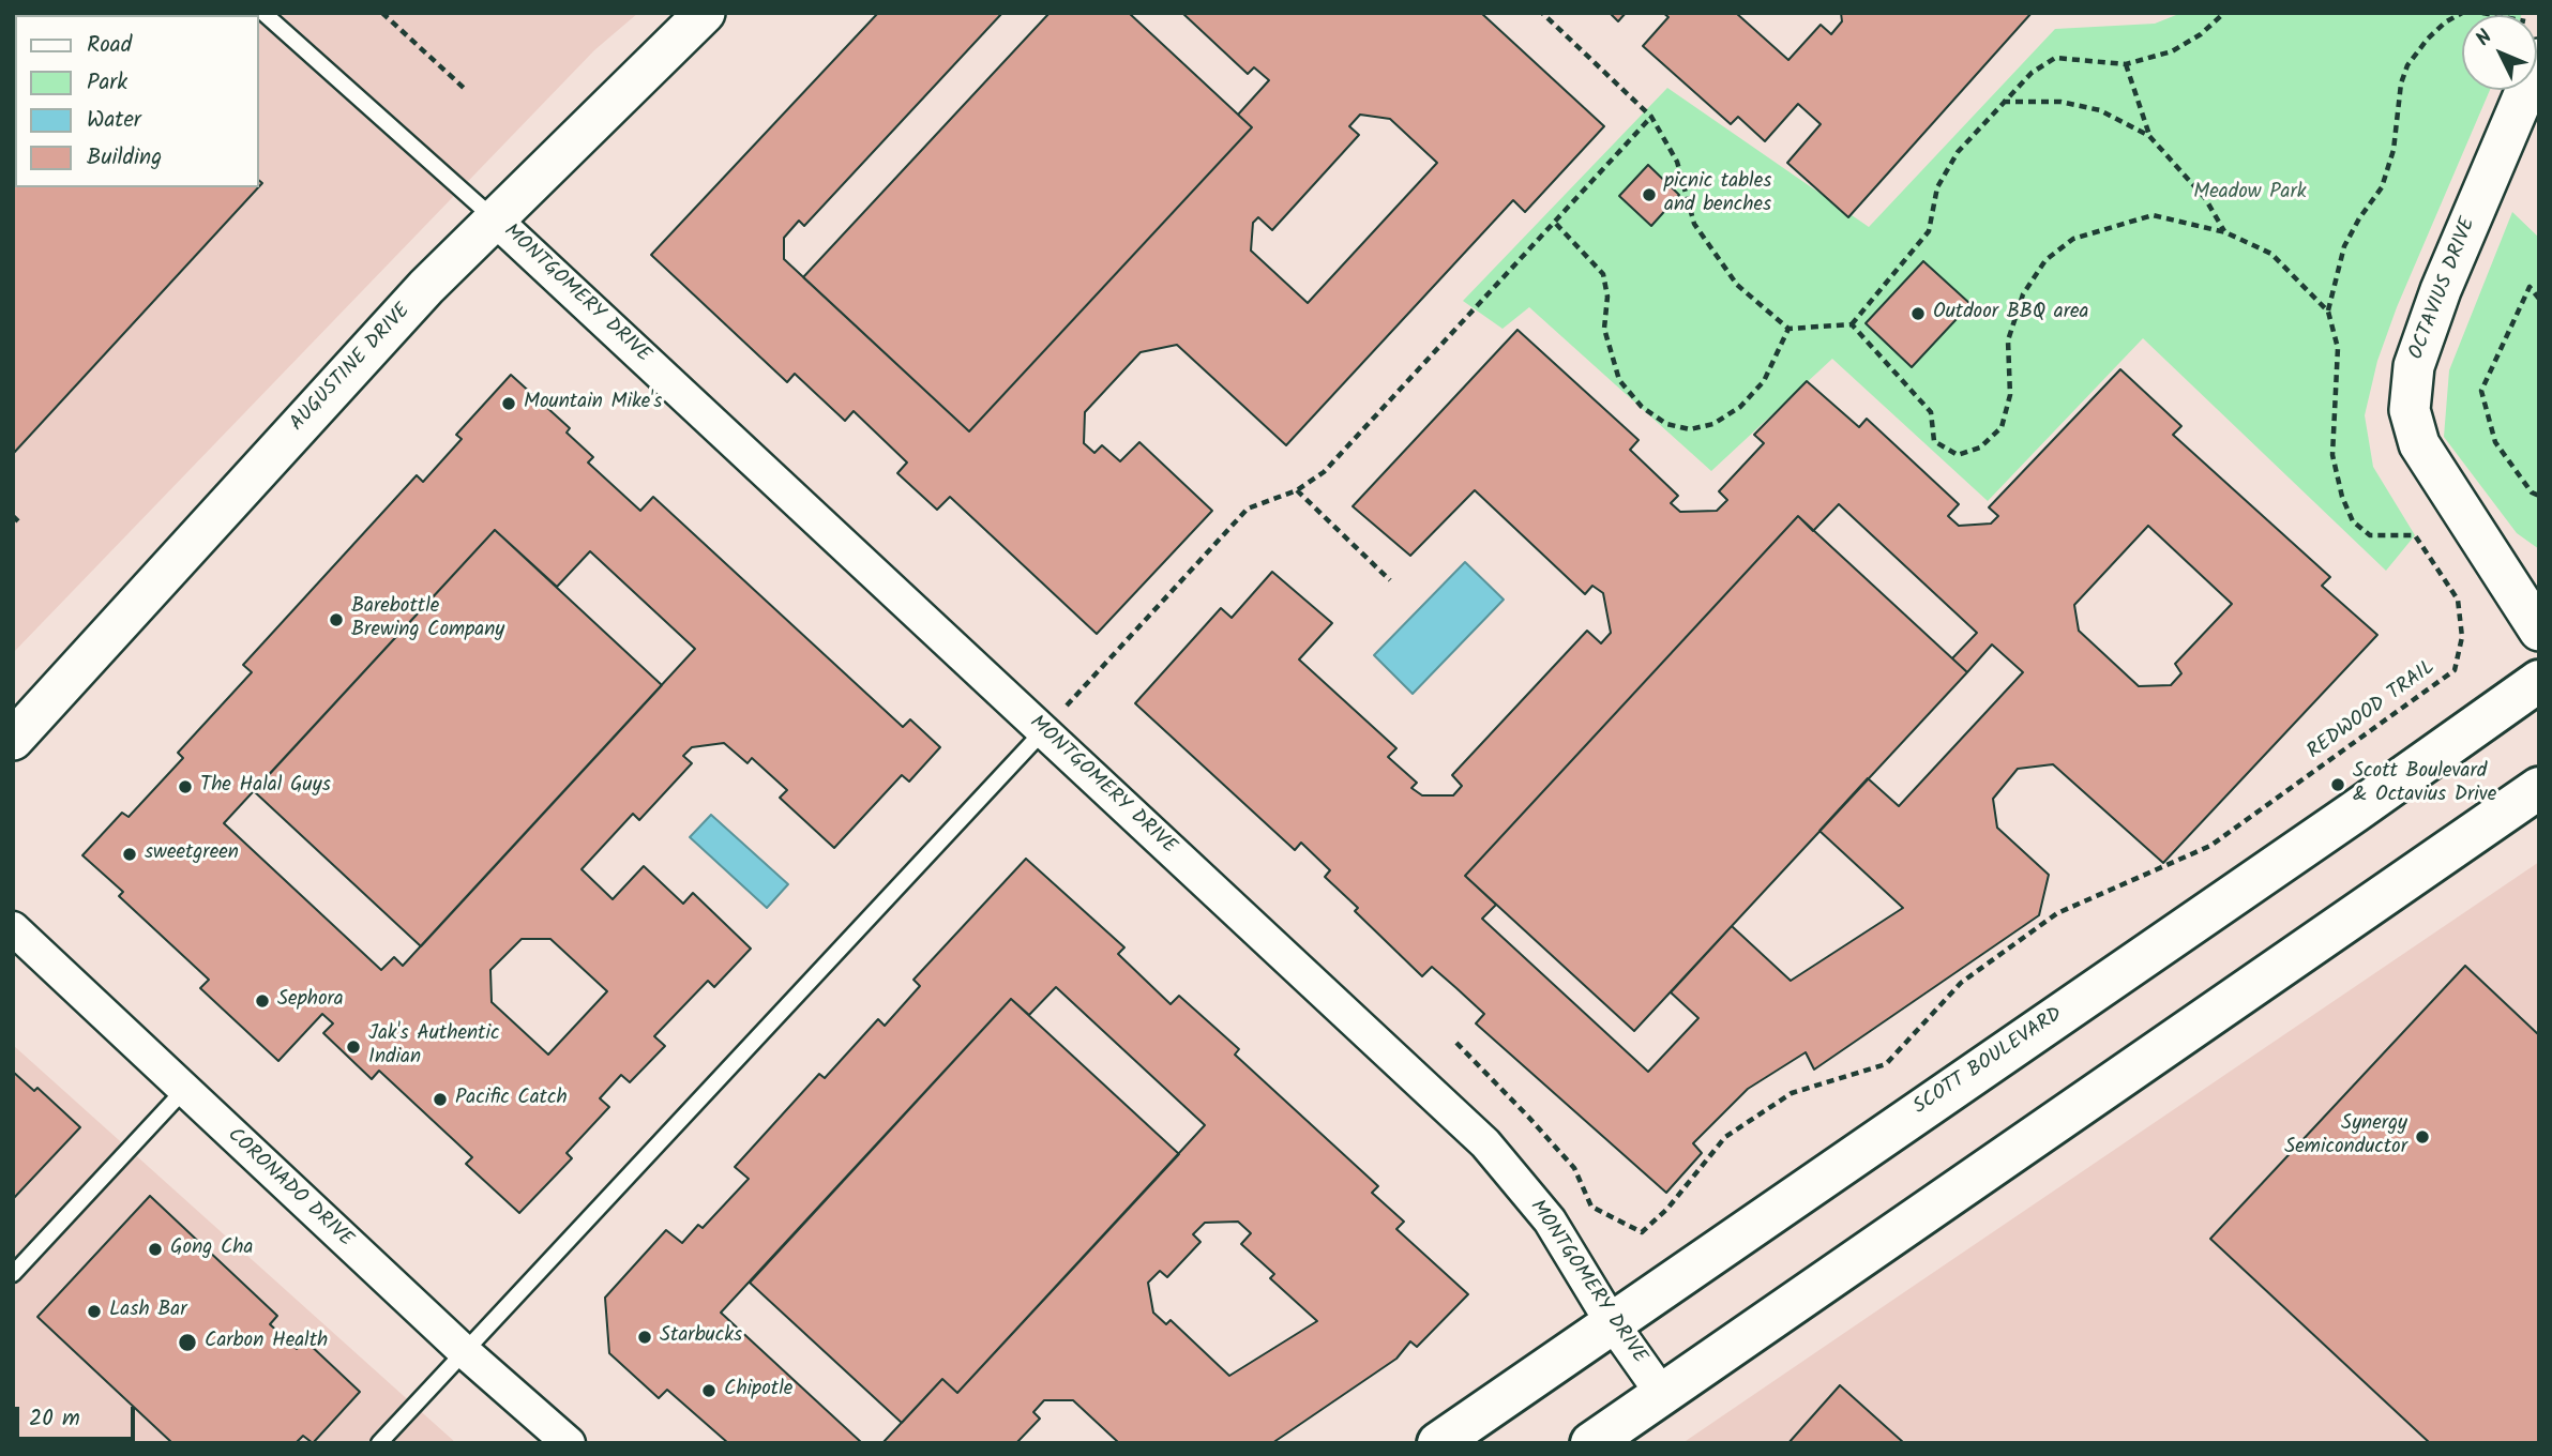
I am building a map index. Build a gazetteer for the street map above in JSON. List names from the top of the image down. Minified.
{"streets":{"main road":["SCOTT BOULEVARD"],"street":["OCTAVIUS DRIVE","MONTGOMERY DRIVE","AUGUSTINE DRIVE","CORONADO DRIVE"],"path":["REDWOOD TRAIL"]},"crossings":[["MONTGOMERY DRIVE","AUGUSTINE DRIVE"],["MONTGOMERY DRIVE","SCOTT BOULEVARD"]],"parks":["Meadow Park"],"places":["picnic tables and benches","Outdoor BBQ area","Mountain Mike's","Barebottle Brewing Company","Scott Boulevard & Octavius Drive","The Halal Guys","sweetgreen","Sephora","Jak's Authentic Indian","Pacific Catch","Synergy Semiconductor","Gong Cha","Lash Bar","Starbucks","Carbon Health","Chipotle"],"legend":["Road","Park","Water","Building"],"scale_bar":"20 m","north":"top left"}
